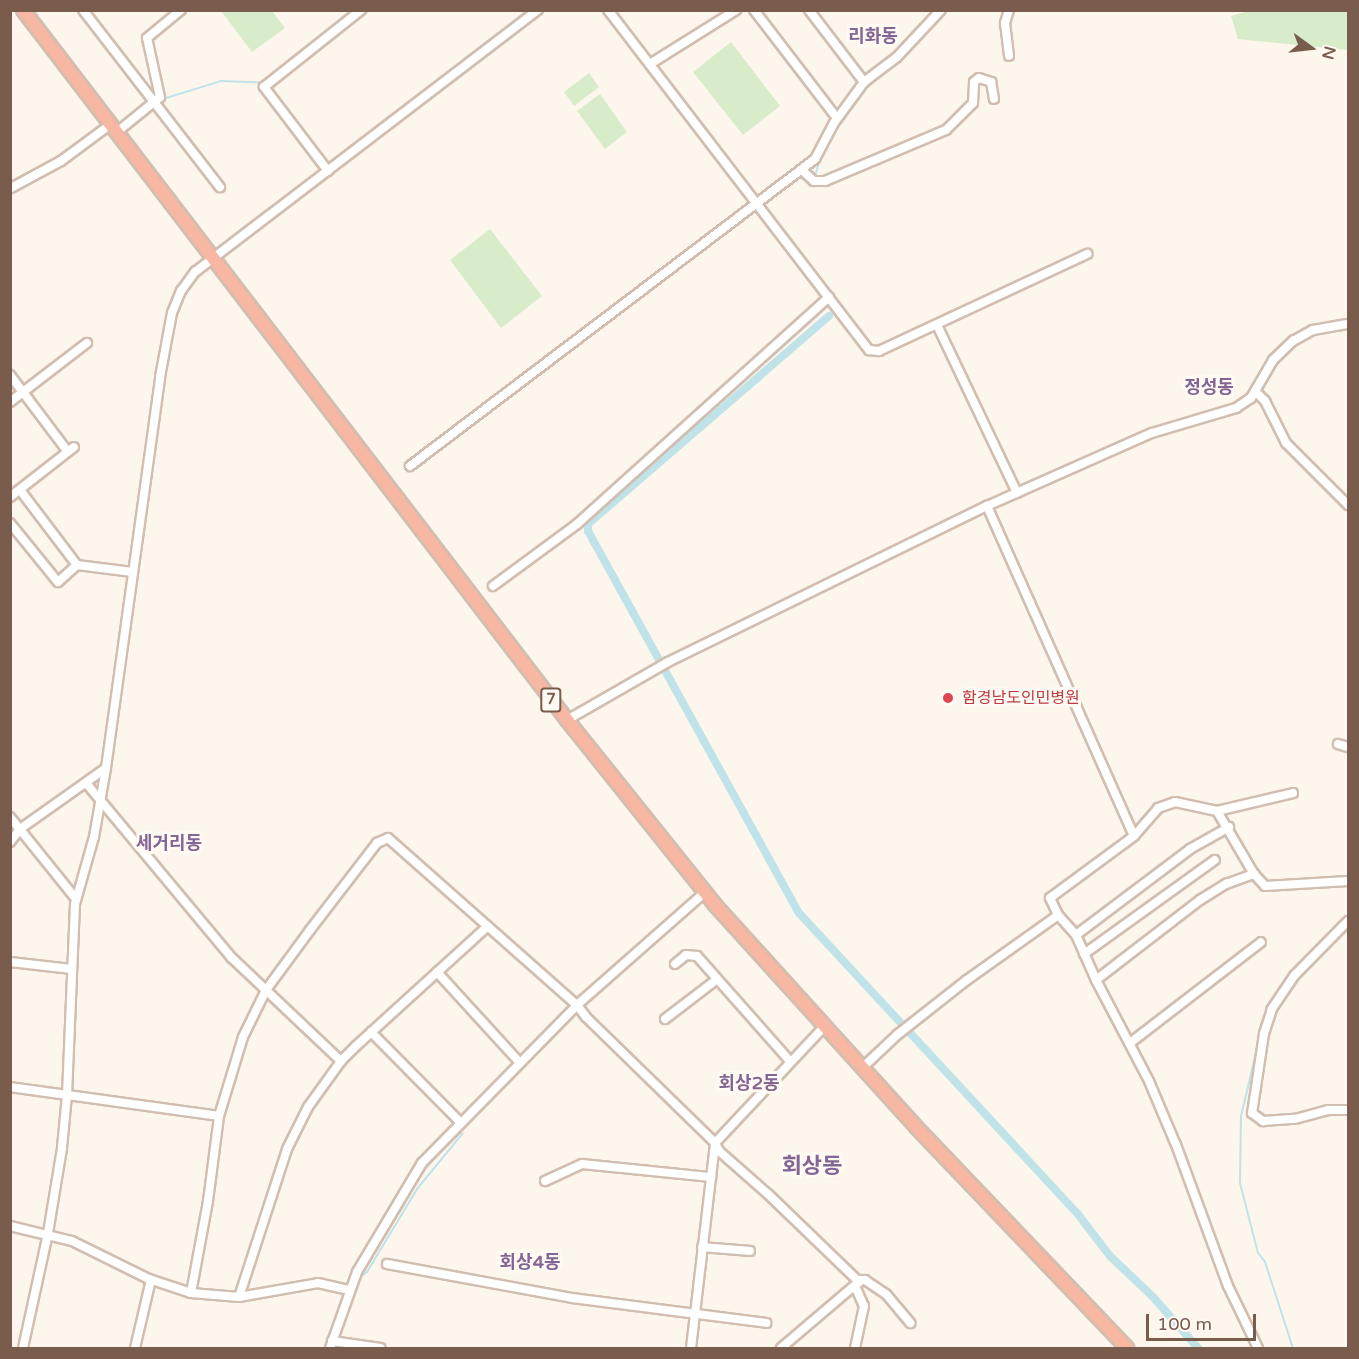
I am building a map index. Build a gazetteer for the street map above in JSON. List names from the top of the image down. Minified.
{"streets":{"highway":["7"]},"districts":["리화동","정성동","세거리동","회상2동","회상동","회상4동"],"places":["함경남도인민병원"],"scale_bar":"100 m","north":"right"}
